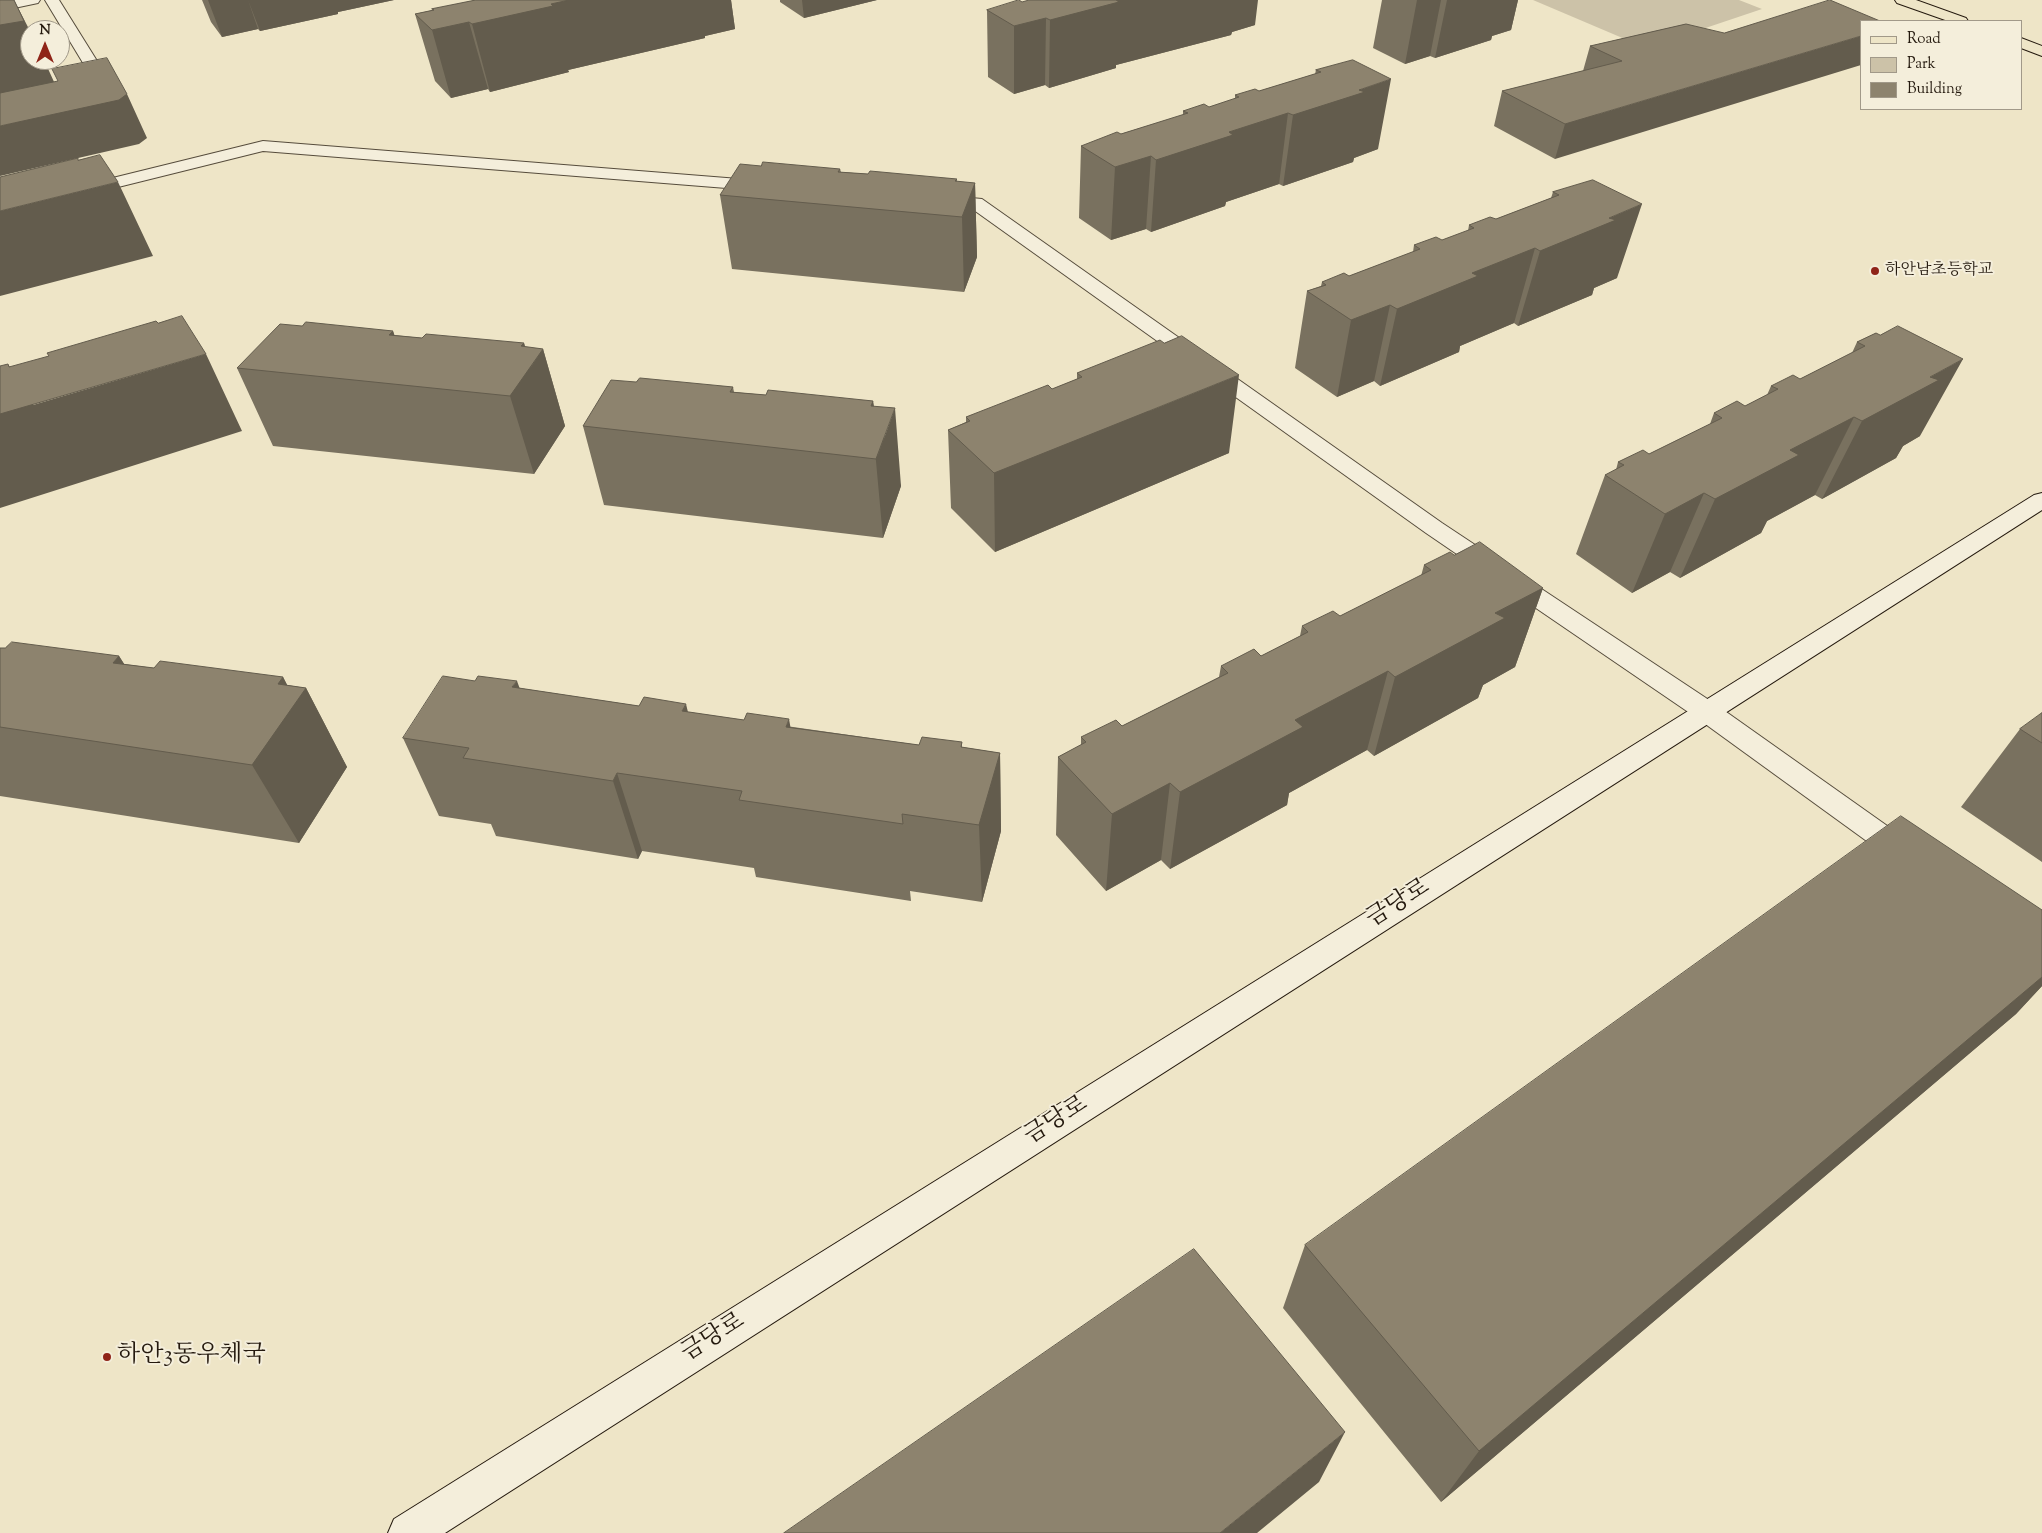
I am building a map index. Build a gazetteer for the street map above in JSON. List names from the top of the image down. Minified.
{"streets":{"street":["금당로"]},"places":["하안남초등학교","하안3동우체국"],"legend":["Road","Park","Building"],"north":"top"}
